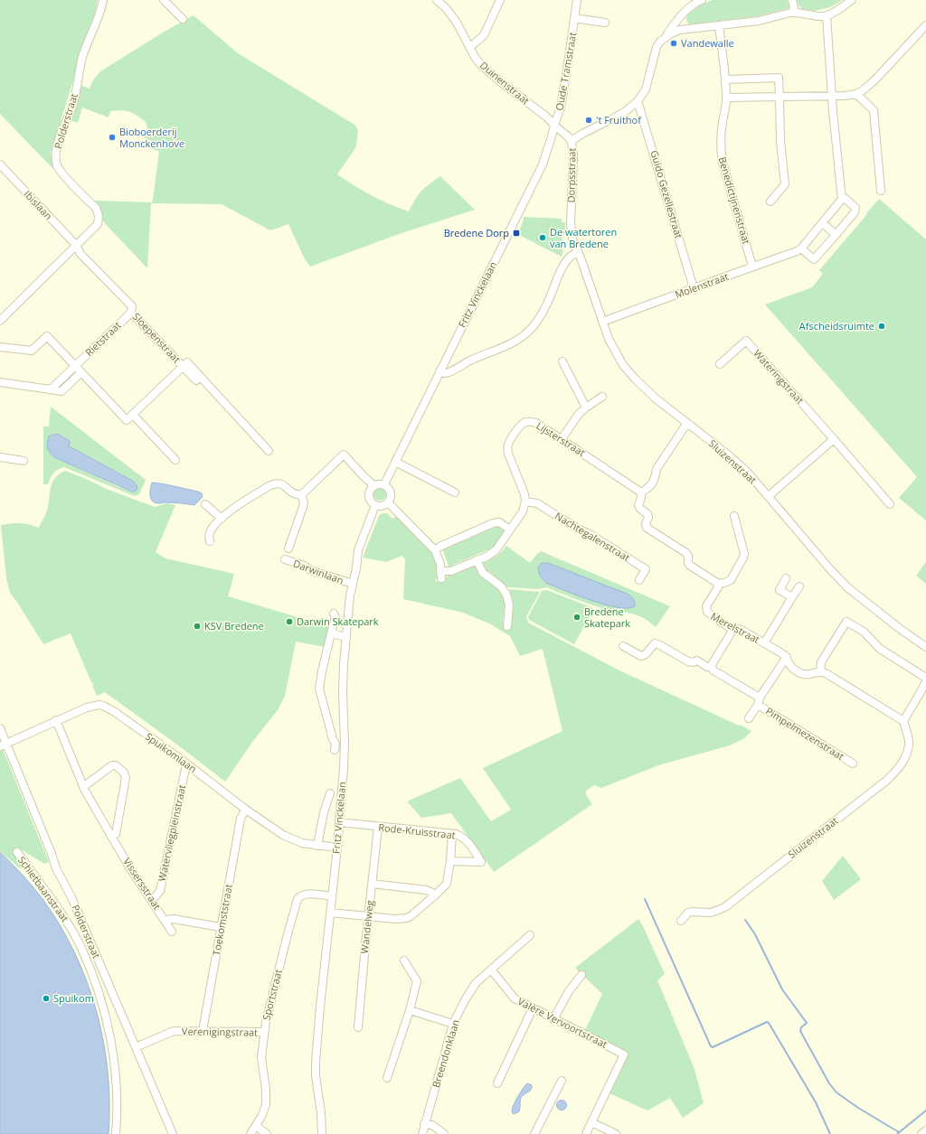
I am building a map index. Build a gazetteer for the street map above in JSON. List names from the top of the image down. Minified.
{"streets":{"street":["Oude Tramstraat","Duinenstraat","Polderstraat","Dorpsstraat","Guido Gezellestraat","Benedictijnenstraat","Ibislaan","Molenstraat","Fritz Vinckelaan","Sloepenstraat","Rietstraat","Wateringstraat","Lijsterstraat","Sluizenstraat","Nachtegalenstraat","Darwinlaan","Merelstraat","Pimpelmezenstraat","Spuikomlaan","Rode-Kruisstraat","Watervliegpleinstraat","Vissersstraat","Schietbaanstraat","Toekomststraat","Wandelweg","Sportstraat","Valère Vervoortstraat","Verenigingstraat","Breendonklaan"]},"crossings":[["Oude Tramstraat","Duinenstraat"],["Oude Tramstraat","Fritz Vinckelaan"],["Duinenstraat","Dorpsstraat"],["Duinenstraat","Fritz Vinckelaan"],["Polderstraat","Ibislaan"],["Polderstraat","Sloepenstraat"],["Polderstraat","Spuikomlaan"],["Polderstraat","Verenigingstraat"],["Dorpsstraat","Guido Gezellestraat"],["Dorpsstraat","Benedictijnenstraat"],["Dorpsstraat","Sluizenstraat"],["Guido Gezellestraat","Molenstraat"],["Benedictijnenstraat","Molenstraat"],["Ibislaan","Sloepenstraat"],["Molenstraat","Sluizenstraat"],["Fritz Vinckelaan","Darwinlaan"],["Fritz Vinckelaan","Spuikomlaan"],["Fritz Vinckelaan","Rode-Kruisstraat"],["Fritz Vinckelaan","Sportstraat"],["Sloepenstraat","Rietstraat"],["Lijsterstraat","Nachtegalenstraat"],["Sluizenstraat","Merelstraat"],["Spuikomlaan","Watervliegpleinstraat"],["Spuikomlaan","Vissersstraat"],["Spuikomlaan","Toekomststraat"],["Rode-Kruisstraat","Wandelweg"],["Watervliegpleinstraat","Vissersstraat"],["Toekomststraat","Verenigingstraat"],["Sportstraat","Verenigingstraat"],["Valère Vervoortstraat","Breendonklaan"]],"places":{"other":["Vandewalle","'t Fruithof","Bioboerderij Monckenhove","De watertoren van Bredene","Afscheidsruimte","Bredene Skatepark","Darwin Skatepark","KSV Bredene","Spuikom"],"transit":["Bredene Dorp"]}}
